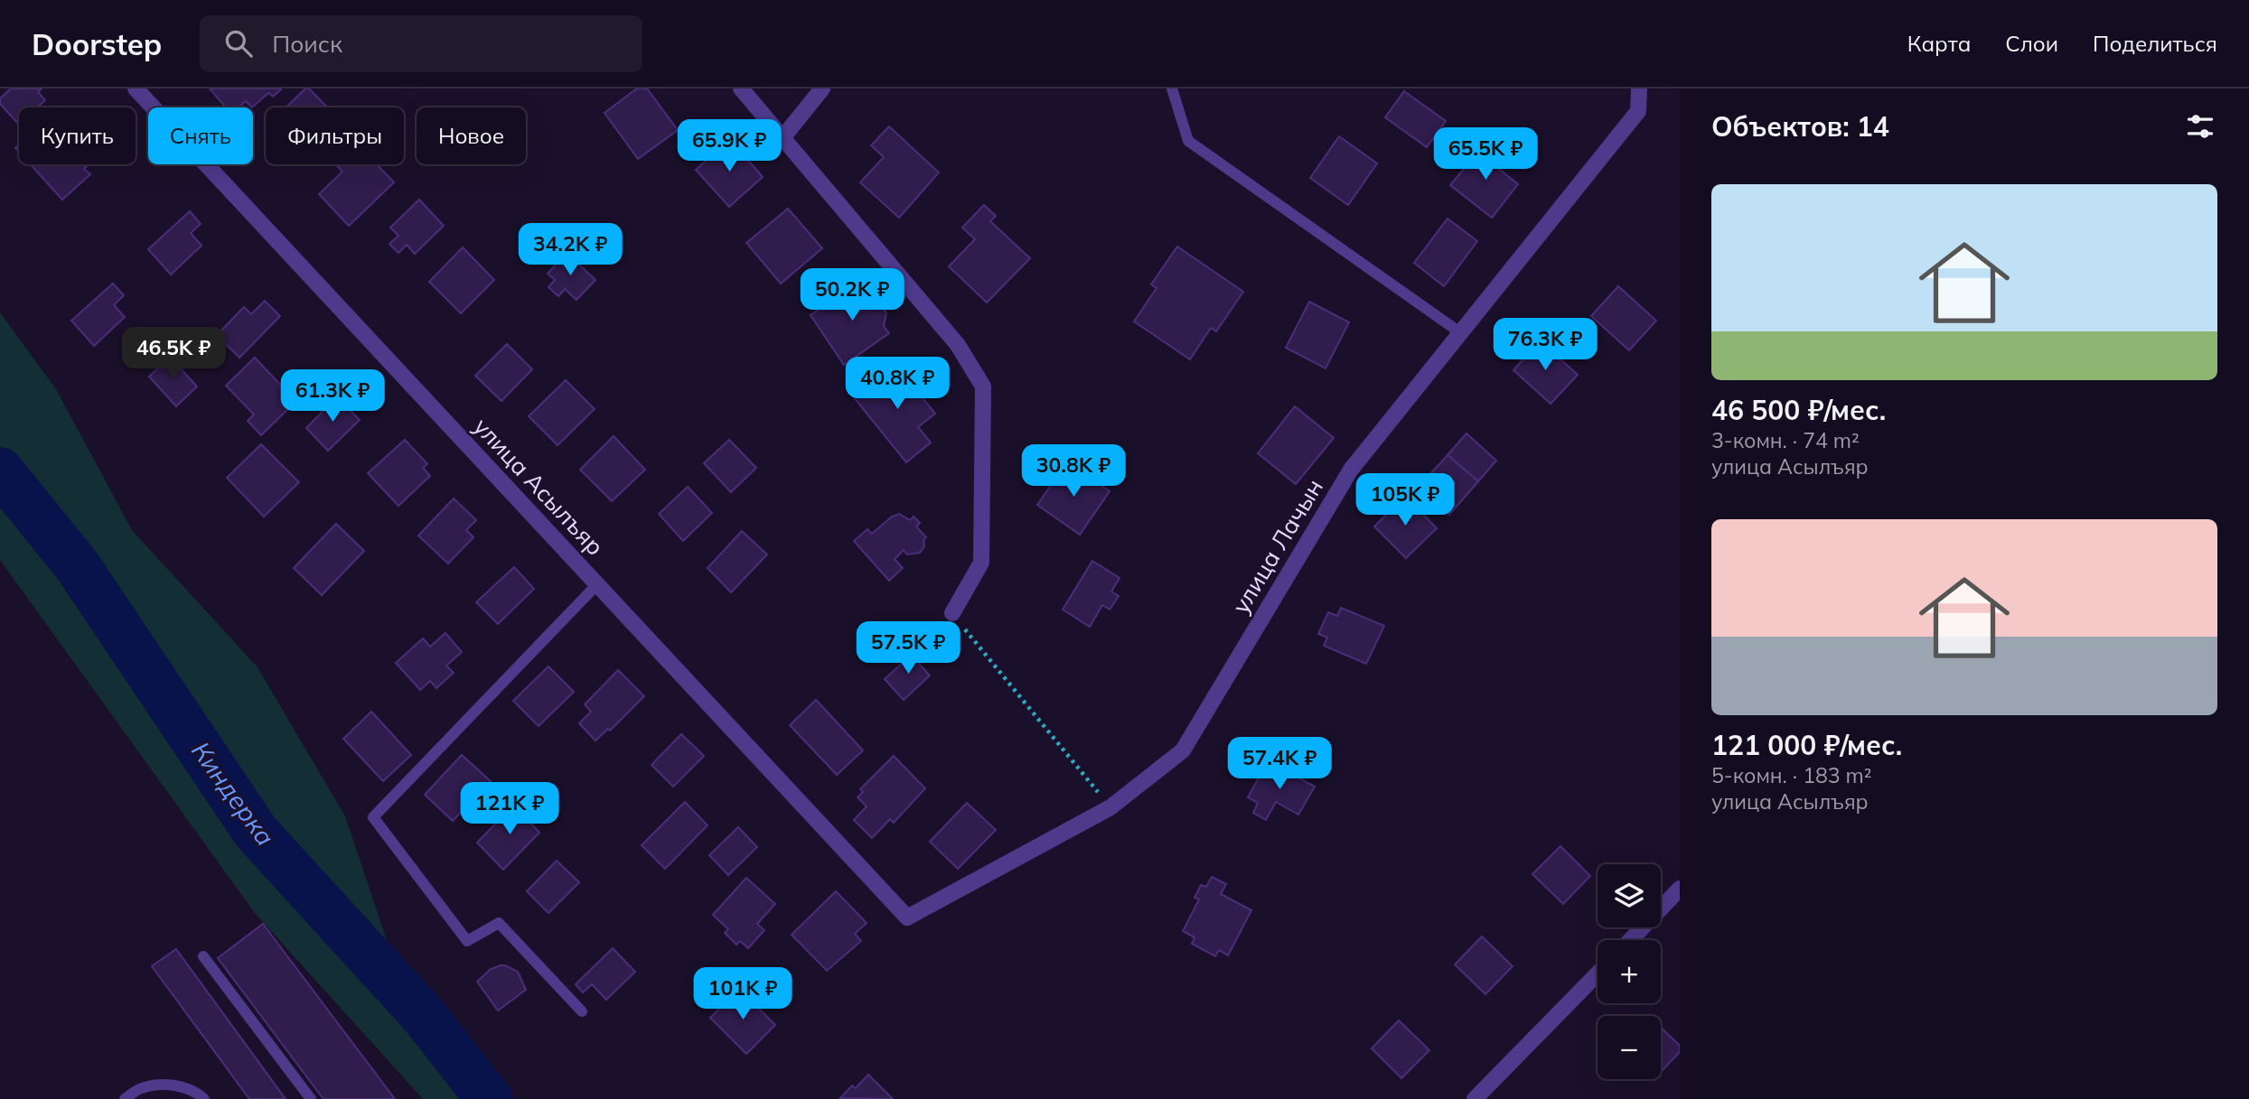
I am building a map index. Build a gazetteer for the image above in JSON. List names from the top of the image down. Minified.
{"streets":{"street":["улица Асылъяр","улица Лачын"]},"crossings":[["улица Асылъяр","улица Лачын"]],"water":["Киндерка"],"page":{"header":"Doorstep","search":"Поиск","nav":["Карта","Слои","Поделиться"],"heading":"Объектов: 14","chip":["Купить","Снять","Фильтры","Новое"],"price":["65.9K ₽","65.5K ₽","34.2K ₽","50.2K ₽","76.3K ₽","46.5K ₽","40.8K ₽","61.3K ₽","30.8K ₽","105K ₽","57.5K ₽","57.4K ₽","121K ₽","101K ₽"],"list":[{"name":"46 500 ₽/мес.","note":"3-комн. · 74 m² · улица Асылъяр"},{"name":"121 000 ₽/мес.","note":"5-комн. · 183 m² · улица Асылъяр"}],"map_buttons":["+","−"]}}
